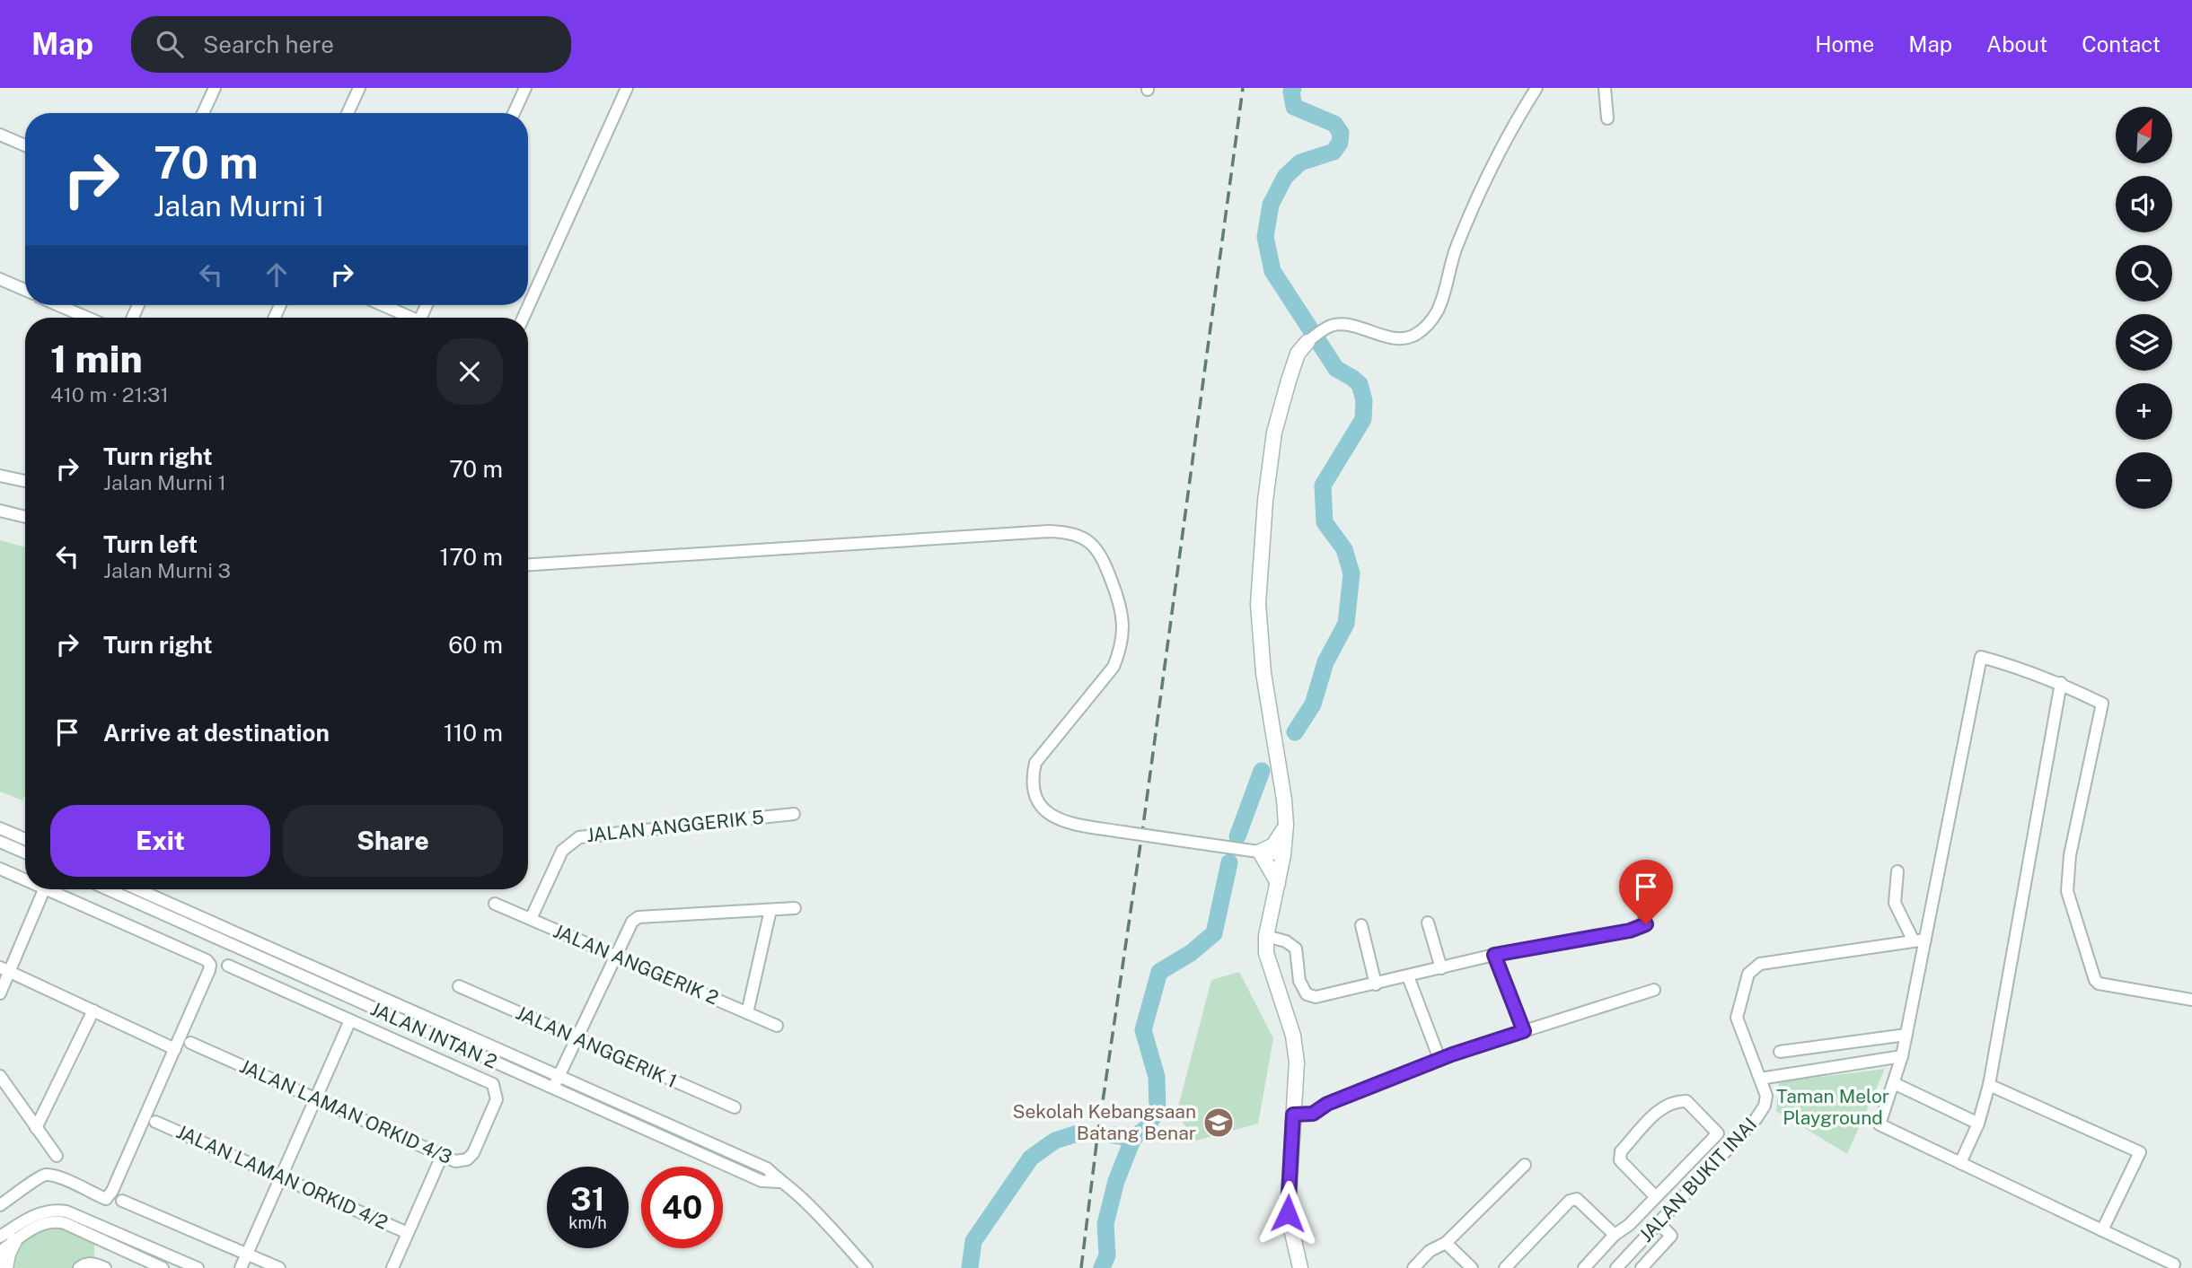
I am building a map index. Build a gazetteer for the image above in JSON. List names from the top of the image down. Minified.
{"streets":{"street":["JALAN ANGGERIK 5","JALAN ANGGERIK 2","JALAN INTAN 2","JALAN ANGGERIK 1","JALAN LAMAN ORKID 4/3","JALAN LAMAN ORKID 4/2","JALAN BUKIT INAI"]},"crossings":[["JALAN ANGGERIK 5","JALAN ANGGERIK 2"]],"parks":["Taman Melor Playground"],"places":{"school or university":["Sekolah Kebangsaan Batang Benar"]},"north":"top right","page":{"header":"Map","search":"Search here","nav":["Home","Map","About","Contact"],"map_buttons":["+","−"],"turn":["70 m","Jalan Murni 1"],"heading":["1 min","410 m · 21:31"],"list":[{"name":"Turn right","note":"Jalan Murni 1","value":"70 m"},{"name":"Turn left","note":"Jalan Murni 3","value":"170 m"},{"name":"Turn right","value":"60 m"},{"name":"Arrive at destination","value":"110 m"}],"buttons":["Exit","Share"],"speed":"31 km/h","limit":"40"}}
